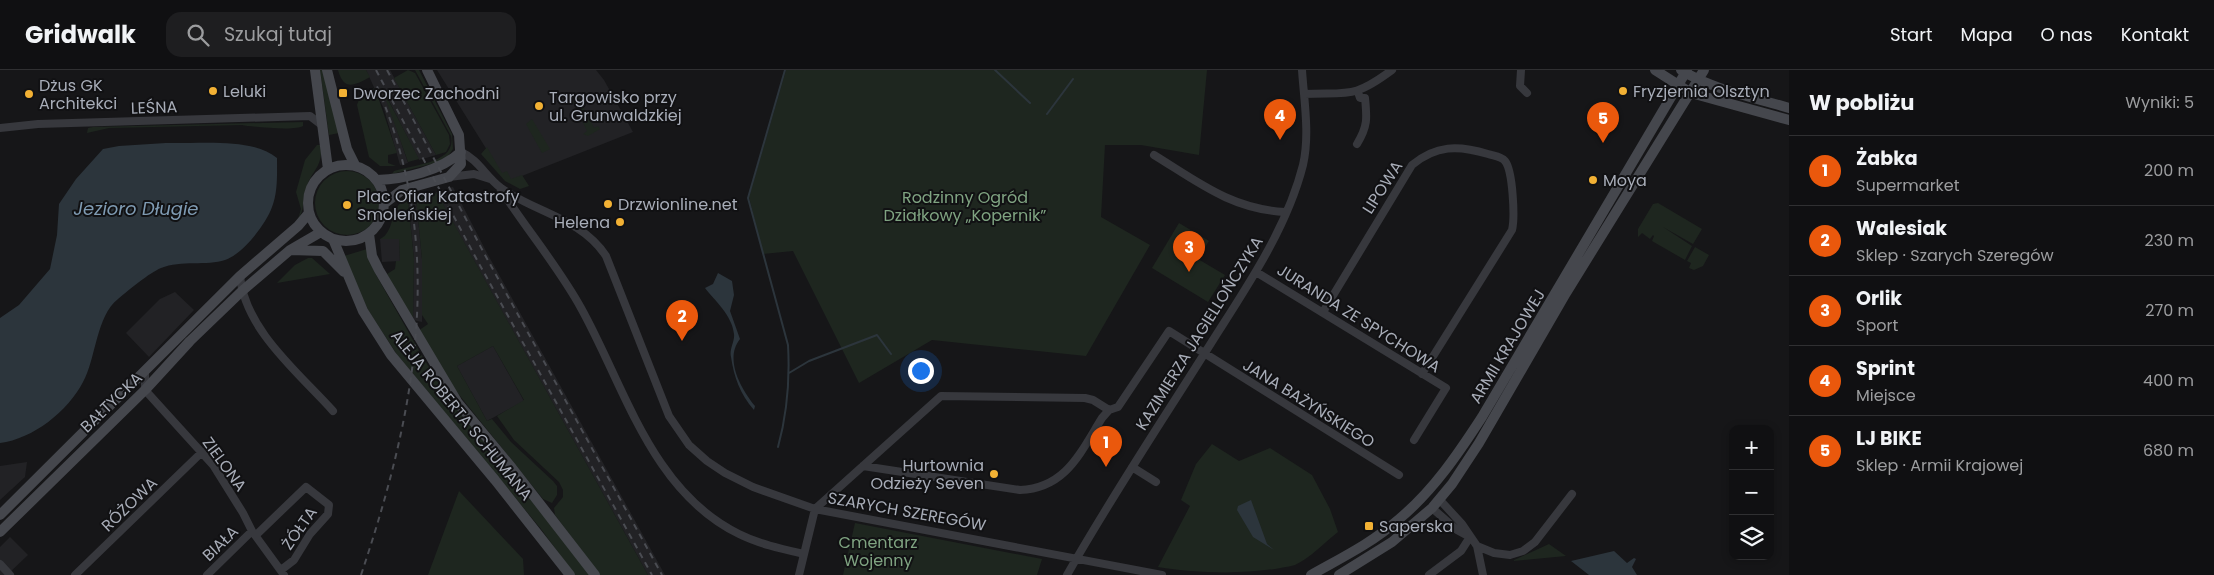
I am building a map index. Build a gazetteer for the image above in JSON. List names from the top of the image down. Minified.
{"streets":{"main road":["ARMII KRAJOWEJ","BAŁTYCKA","ALEJA ROBERTA SCHUMANA"],"street":["LEŚNA","LIPOWA","JURANDA ZE SPYCHOWA","KAZIMIERZA JAGIELLOŃCZYKA","JANA BAŻYŃSKIEGO","ZIELONA","RÓŻOWA","SZARYCH SZEREGÓW","ŻÓŁTA","BIAŁA"]},"crossings":[["LIPOWA","JURANDA ZE SPYCHOWA"],["JURANDA ZE SPYCHOWA","KAZIMIERZA JAGIELLOŃCZYKA"],["KAZIMIERZA JAGIELLOŃCZYKA","JANA BAŻYŃSKIEGO"],["KAZIMIERZA JAGIELLOŃCZYKA","SZARYCH SZEREGÓW"],["BAŁTYCKA","ALEJA ROBERTA SCHUMANA"],["BAŁTYCKA","ZIELONA"],["ZIELONA","RÓŻOWA"],["ZIELONA","ŻÓŁTA"],["ZIELONA","BIAŁA"],["ŻÓŁTA","BIAŁA"]],"water":["Jezioro Długie"],"parks":["Rodzinny Ogród Działkowy „Kopernik”","Cmentarz Wojenny"],"places":{"other":["Leluki","Fryzjernia Olsztyn","Dżus GK Architekci","Targowisko przy ul. Grunwaldzkiej","Moya","Drzwionline.net","Plac Ofiar Katastrofy Smoleńskiej","Helena","Hurtownia Odzieży Seven"],"transit":["Dworzec Zachodni","Saperska"]},"page":{"header":"Gridwalk","search":"Szukaj tutaj","nav":["Start","Mapa","O nas","Kontakt"],"heading":["W pobliżu","Wyniki: 5"],"pins":["4","5","3","2","1"],"list":[{"mark":"1","name":"Żabka","note":"Supermarket","value":"200 m"},{"mark":"2","name":"Walesiak","note":"Sklep · Szarych Szeregów","value":"230 m"},{"mark":"3","name":"Orlik","note":"Sport","value":"270 m"},{"mark":"4","name":"Sprint","note":"Miejsce","value":"400 m"},{"mark":"5","name":"LJ BIKE","note":"Sklep · Armii Krajowej","value":"680 m"}],"map_buttons":["+","−"]}}
